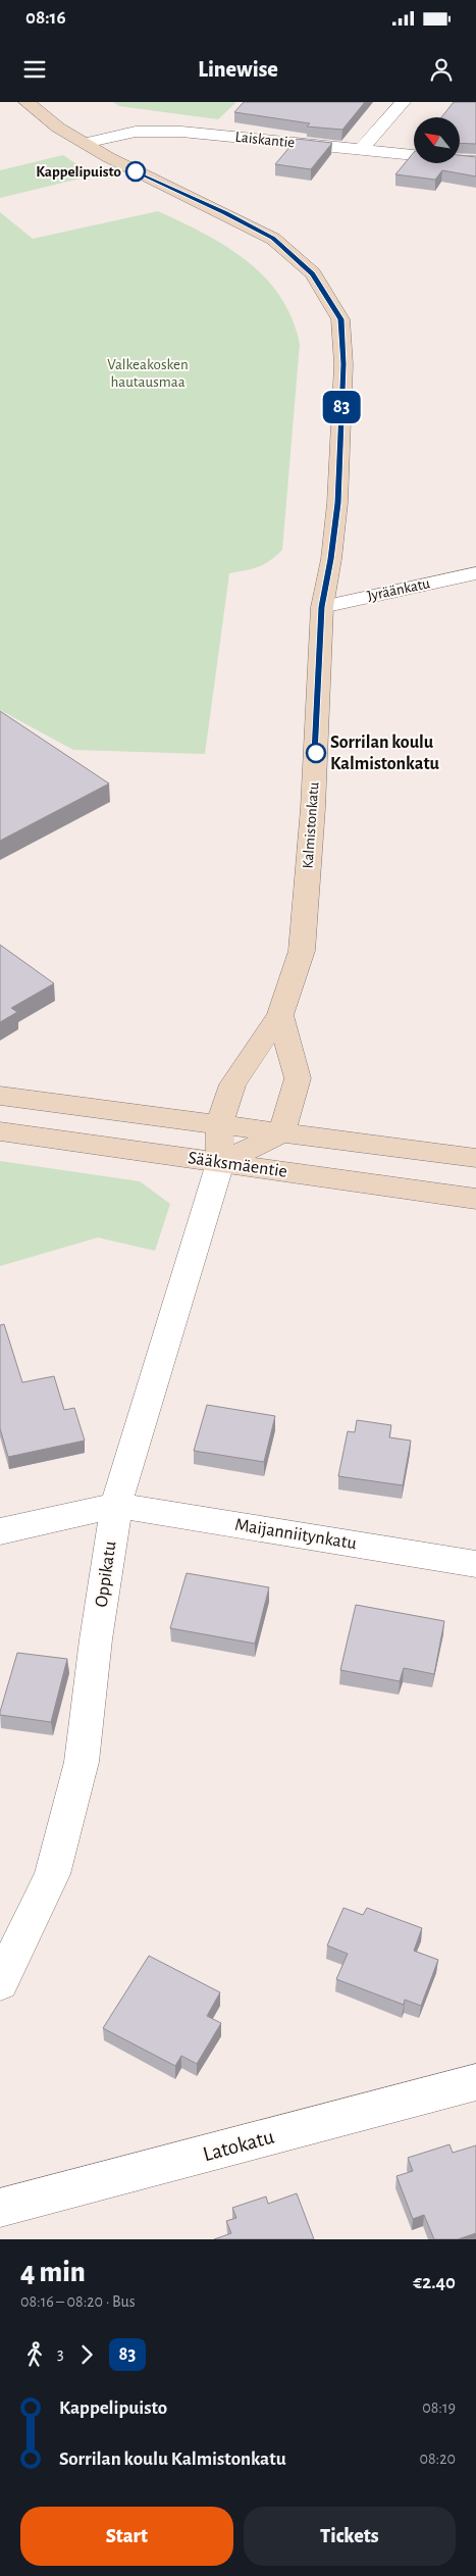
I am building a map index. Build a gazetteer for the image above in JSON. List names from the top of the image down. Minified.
{"streets":{"street":["Laiskantie","Jyräänkatu","Kalmistonkatu","Sääksmäentie","Maijanniitynkatu","Oppikatu","Latokatu"]},"crossings":[["Laiskantie","Kalmistonkatu"],["Jyräänkatu","Kalmistonkatu"],["Kalmistonkatu","Sääksmäentie"],["Kalmistonkatu","Oppikatu"],["Sääksmäentie","Oppikatu"],["Maijanniitynkatu","Oppikatu"]],"parks":["Valkeakosken hautausmaa"],"places":["Kappelipuisto","Sorrilan koulu Kalmistonkatu"],"lines":["bus line 83"],"north":"top left","page":{"status":"08:16","header":"Linewise","on_map":"83","heading":["4 min","08:16 – 08:20 · Bus","€2.40"],"legs":["3","83"],"list":[{"name":"Kappelipuisto","value":"08:19"},{"name":"Sorrilan koulu Kalmistonkatu","value":"08:20"}],"buttons":["Start","Tickets"]}}
